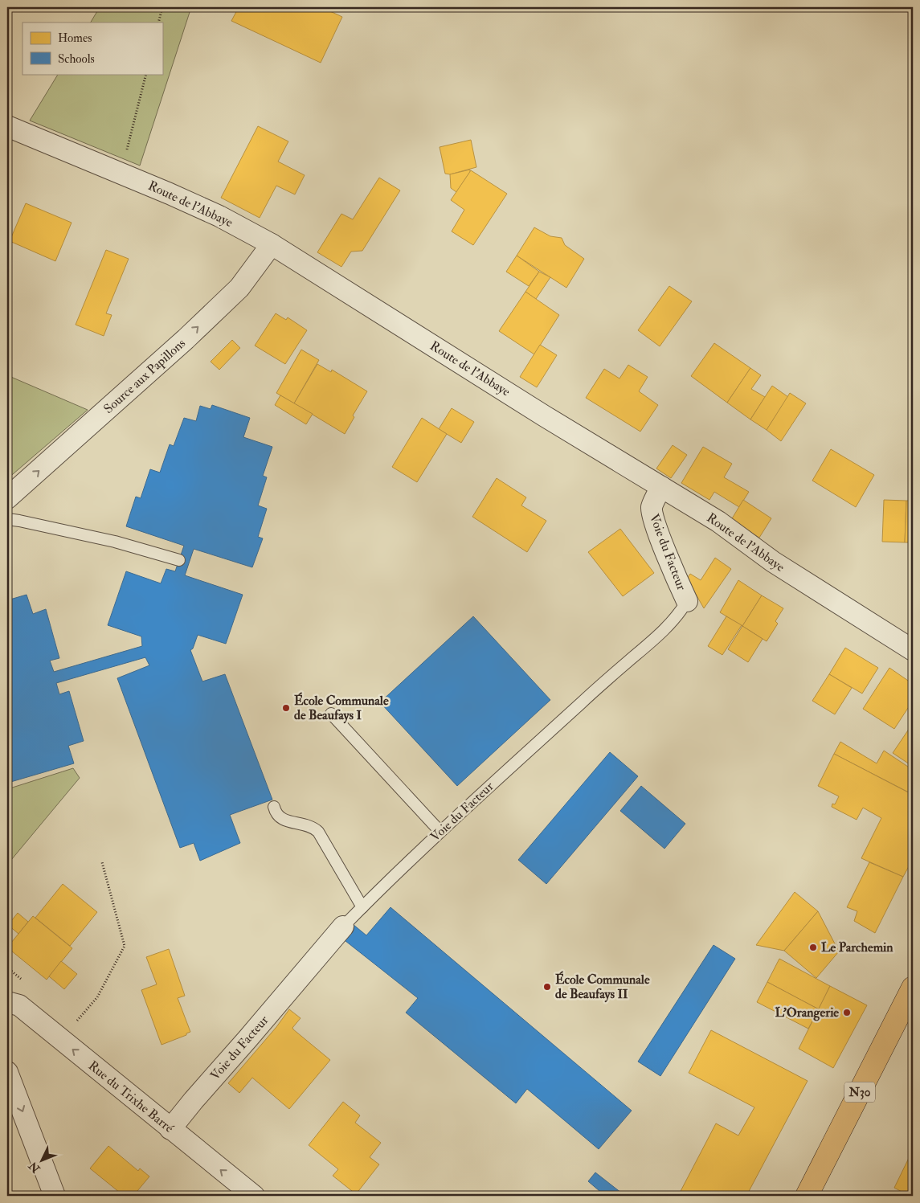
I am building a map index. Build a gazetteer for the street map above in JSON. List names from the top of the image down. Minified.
{"streets":{"main road":["N30"],"street":["Route de l'Abbaye","Source aux Papillons","Voie du Facteur","Rue du Trixhe Barré"]},"crossings":[["Route de l'Abbaye","Source aux Papillons"],["Route de l'Abbaye","Voie du Facteur"],["Voie du Facteur","Rue du Trixhe Barré"]],"one_way":["Source aux Papillons","Rue du Trixhe Barré"],"places":["École Communale de Beaufays I","Le Parchemin","École Communale de Beaufays II","L'Orangerie"],"legend":["Homes","Schools"],"north":"bottom left"}
